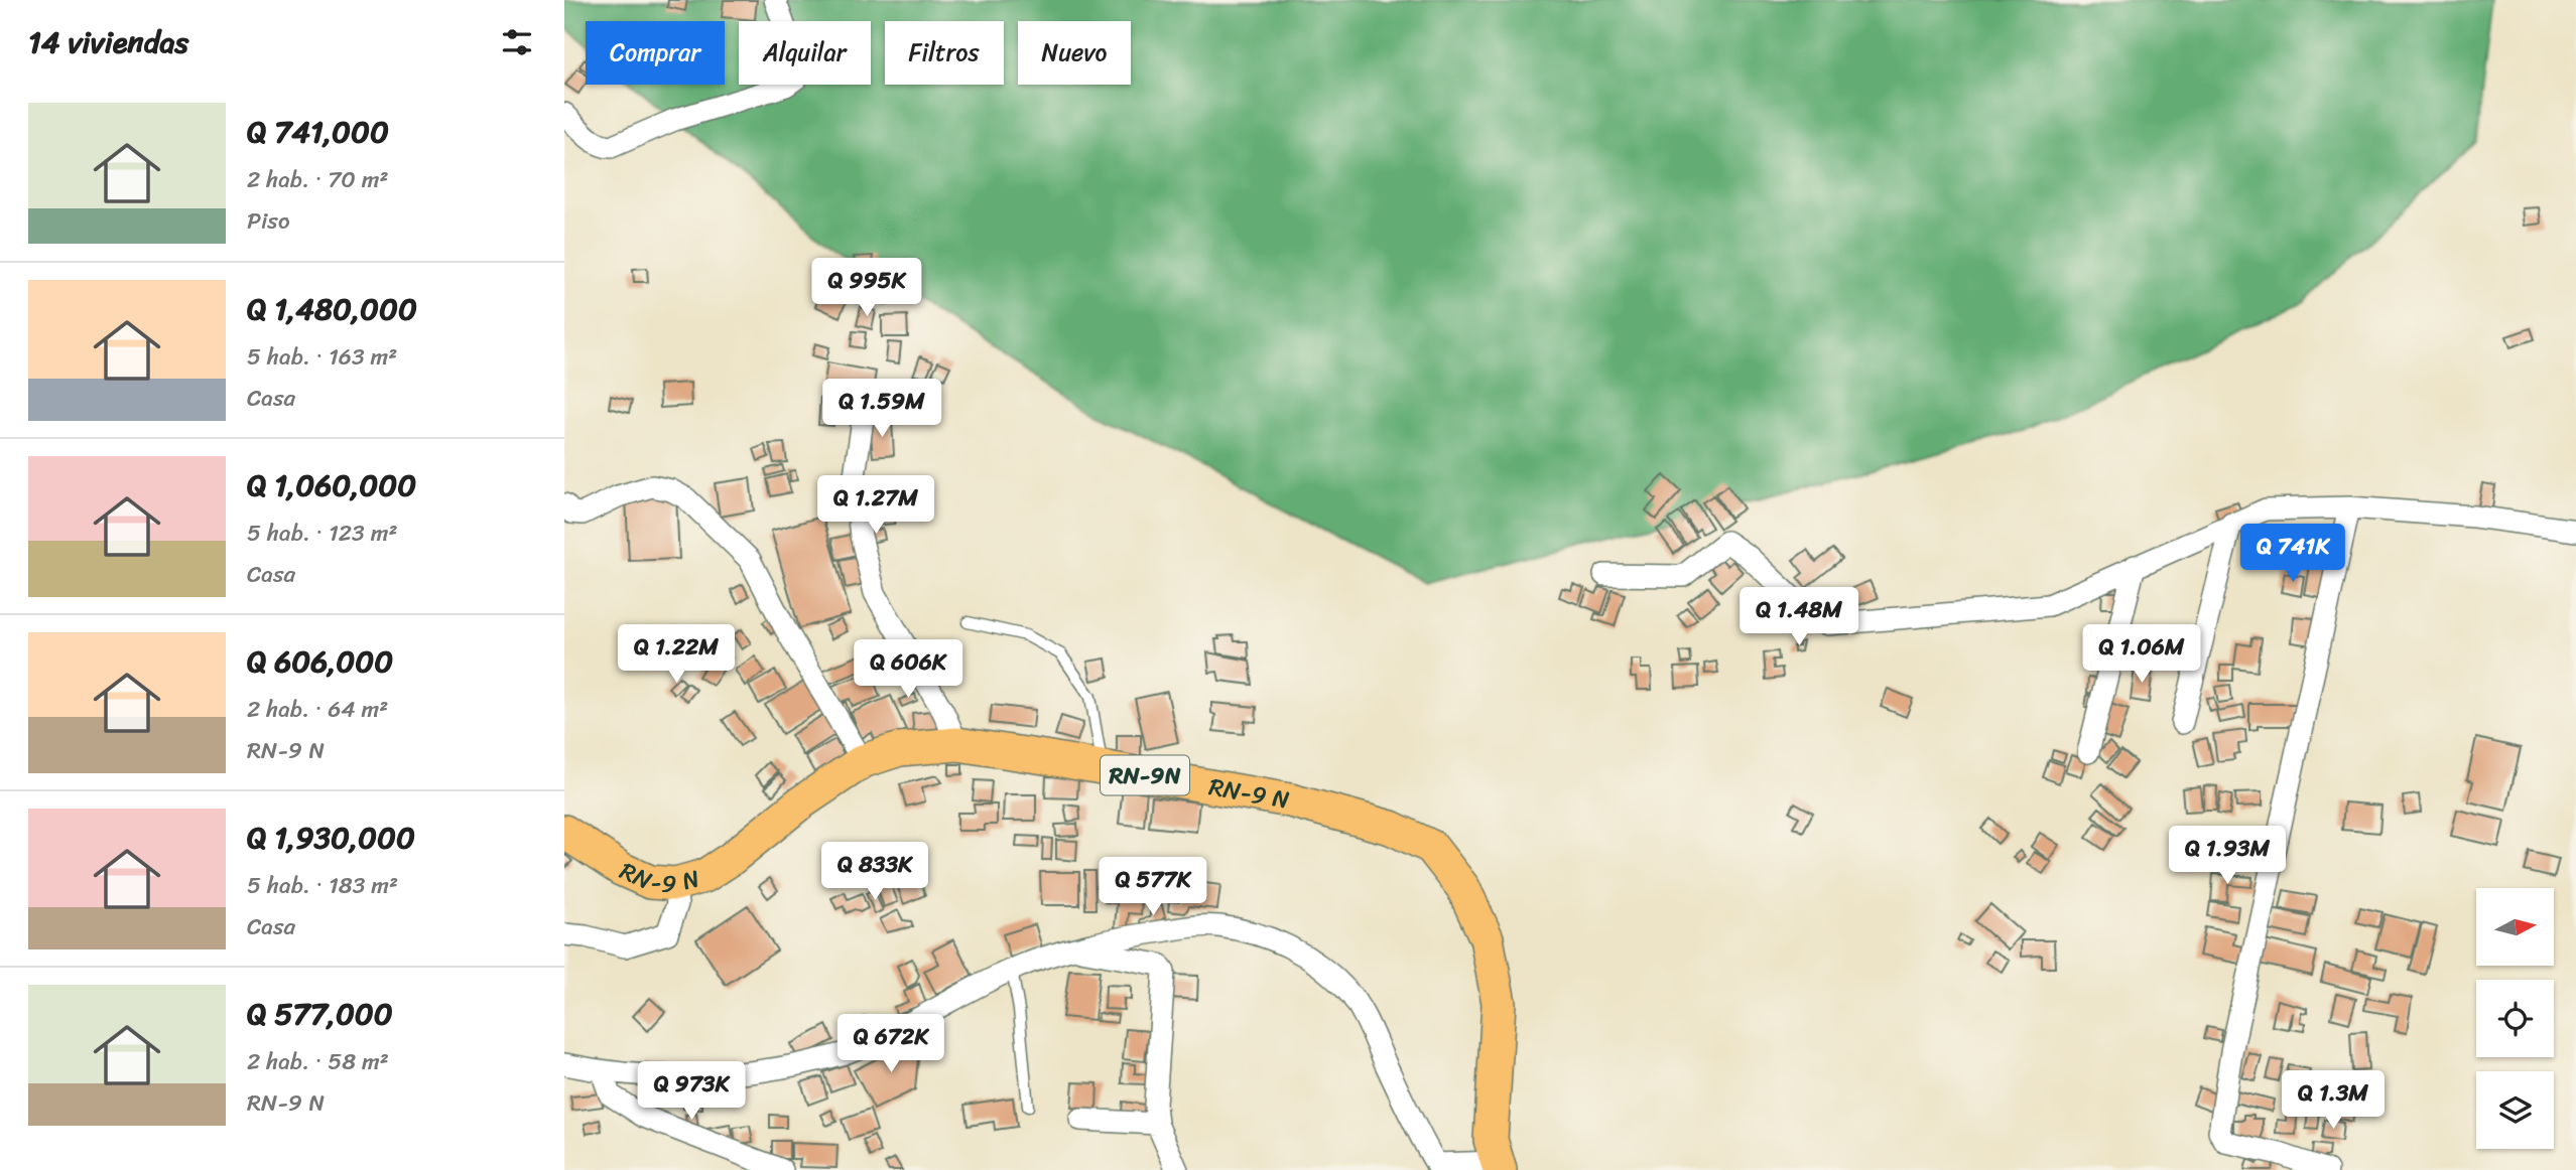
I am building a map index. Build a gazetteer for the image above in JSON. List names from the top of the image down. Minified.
{"streets":{"main road":["RN-9N","RN-9 N"]},"north":"right","page":{"heading":"14 viviendas","chip":["Comprar","Alquilar","Filtros","Nuevo"],"list":[{"name":"Q 741,000","note":"2 hab. · 70 m² · Piso"},{"name":"Q 1,480,000","note":"5 hab. · 163 m² · Casa"},{"name":"Q 1,060,000","note":"5 hab. · 123 m² · Casa"},{"name":"Q 606,000","note":"2 hab. · 64 m² · RN-9 N"},{"name":"Q 1,930,000","note":"5 hab. · 183 m² · Casa"},{"name":"Q 577,000","note":"2 hab. · 58 m² · RN-9 N"}],"price":["Q 995K","Q 1.59M","Q 1.27M","Q 741K","Q 1.48M","Q 1.22M","Q 1.06M","Q 606K","Q 1.93M","Q 833K","Q 577K","Q 672K","Q 973K","Q 1.3M"]}}
